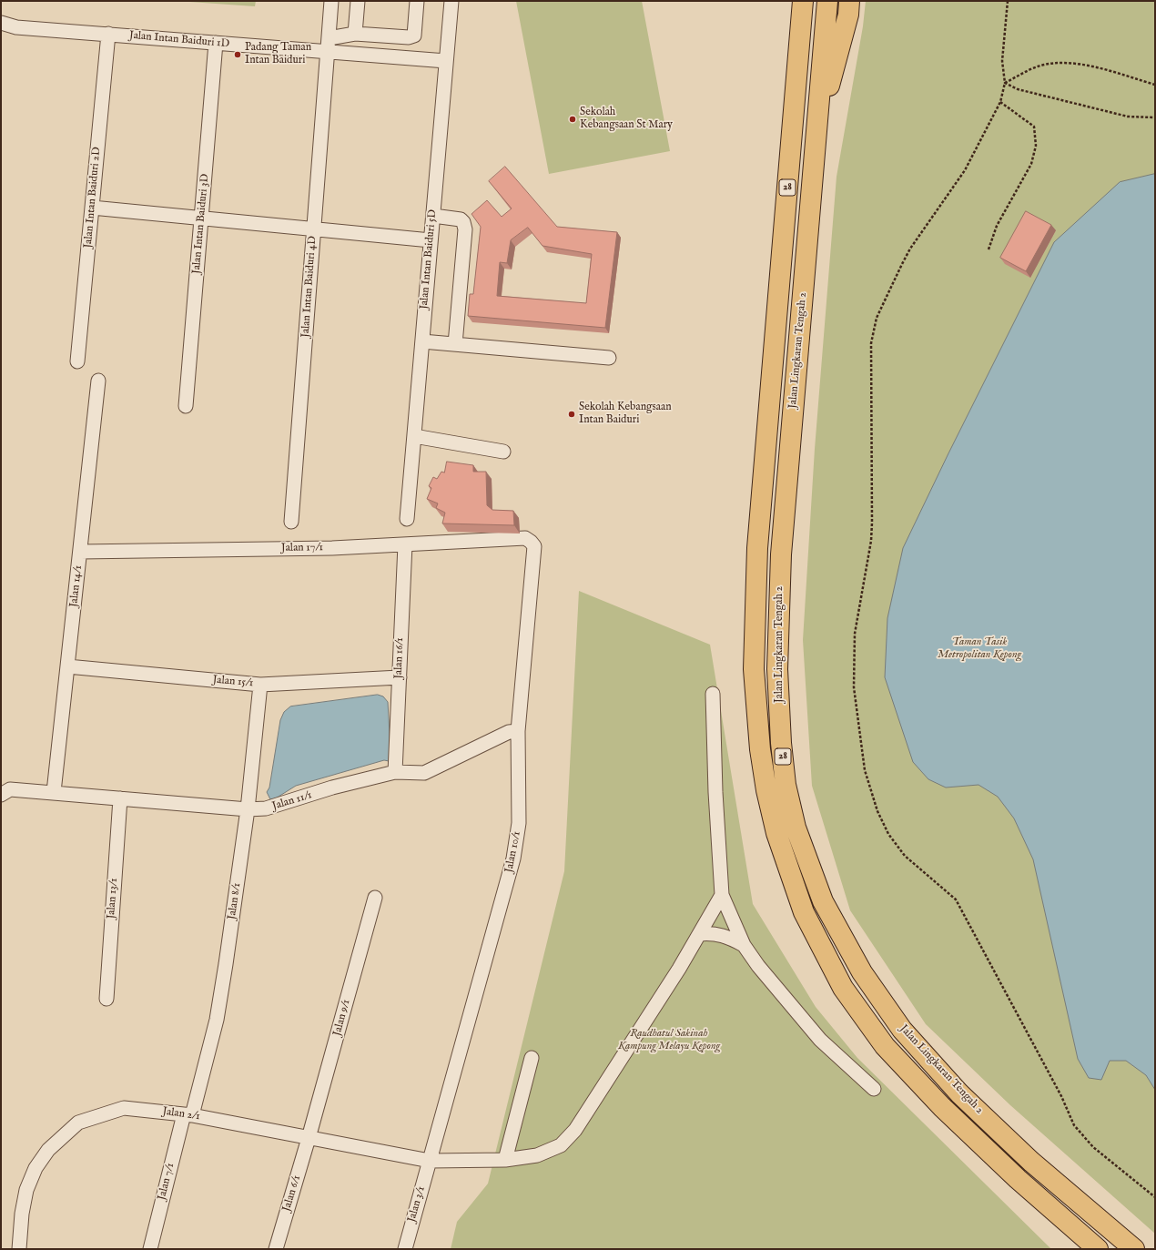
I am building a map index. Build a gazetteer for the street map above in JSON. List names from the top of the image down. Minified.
{"streets":{"highway":["28","Jalan Lingkaran Tengah 2"],"street":["Jalan Intan Baiduri 1D","Jalan Intan Baiduri 2D","Jalan Intan Baiduri 3D","Jalan Intan Baiduri 5D","Jalan Intan Baiduri 4D","Jalan 17/1","Jalan 14/1","Jalan 16/1","Jalan 15/1","Jalan 11/1","Jalan 10/1","Jalan 13/1","Jalan 8/1","Jalan 9/1","Jalan 2/1","Jalan 7/1","Jalan 6/1","Jalan 3/1"]},"crossings":[["Jalan Intan Baiduri 1D","Jalan Intan Baiduri 2D"],["Jalan Intan Baiduri 1D","Jalan Intan Baiduri 3D"],["Jalan Intan Baiduri 1D","Jalan Intan Baiduri 5D"],["Jalan Intan Baiduri 1D","Jalan Intan Baiduri 4D"],["Jalan 17/1","Jalan 14/1"],["Jalan 17/1","Jalan 16/1"],["Jalan 17/1","Jalan 10/1"],["Jalan 14/1","Jalan 15/1"],["Jalan 14/1","Jalan 11/1"],["Jalan 16/1","Jalan 15/1"],["Jalan 16/1","Jalan 11/1"],["Jalan 15/1","Jalan 8/1"],["Jalan 11/1","Jalan 10/1"],["Jalan 11/1","Jalan 13/1"],["Jalan 11/1","Jalan 8/1"],["Jalan 10/1","Jalan 2/1"],["Jalan 10/1","Jalan 3/1"],["Jalan 8/1","Jalan 2/1"],["Jalan 8/1","Jalan 7/1"],["Jalan 9/1","Jalan 2/1"],["Jalan 9/1","Jalan 6/1"],["Jalan 2/1","Jalan 7/1"],["Jalan 2/1","Jalan 6/1"],["Jalan 2/1","Jalan 3/1"]],"parks":["Taman Tasik Metropolitan Kepong","Raudhatul Sakinah Kampung Melayu Kepong"],"places":["Padang Taman Intan Baiduri","Sekolah Kebangsaan St Mary","Sekolah Kebangsaan Intan Baiduri"]}
